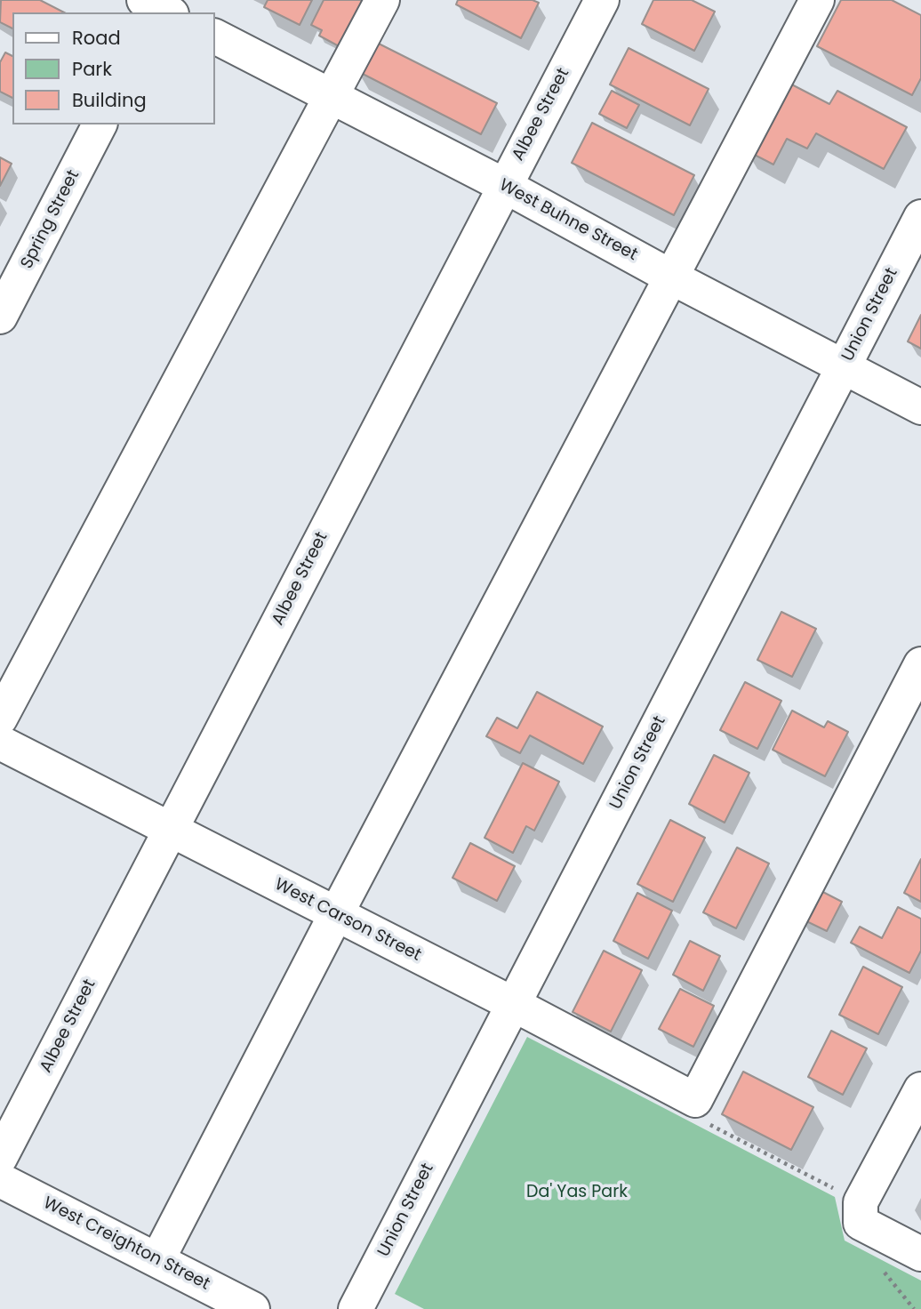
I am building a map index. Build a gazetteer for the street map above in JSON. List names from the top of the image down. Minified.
{"streets":{"street":["Albee Street","Spring Street","West Buhne Street","Union Street","West Carson Street","West Creighton Street"]},"crossings":[["Albee Street","West Buhne Street"],["Albee Street","West Carson Street"],["West Buhne Street","Union Street"],["Union Street","West Carson Street"]],"parks":["Da' Yas Park"],"legend":["Road","Park","Building"]}
